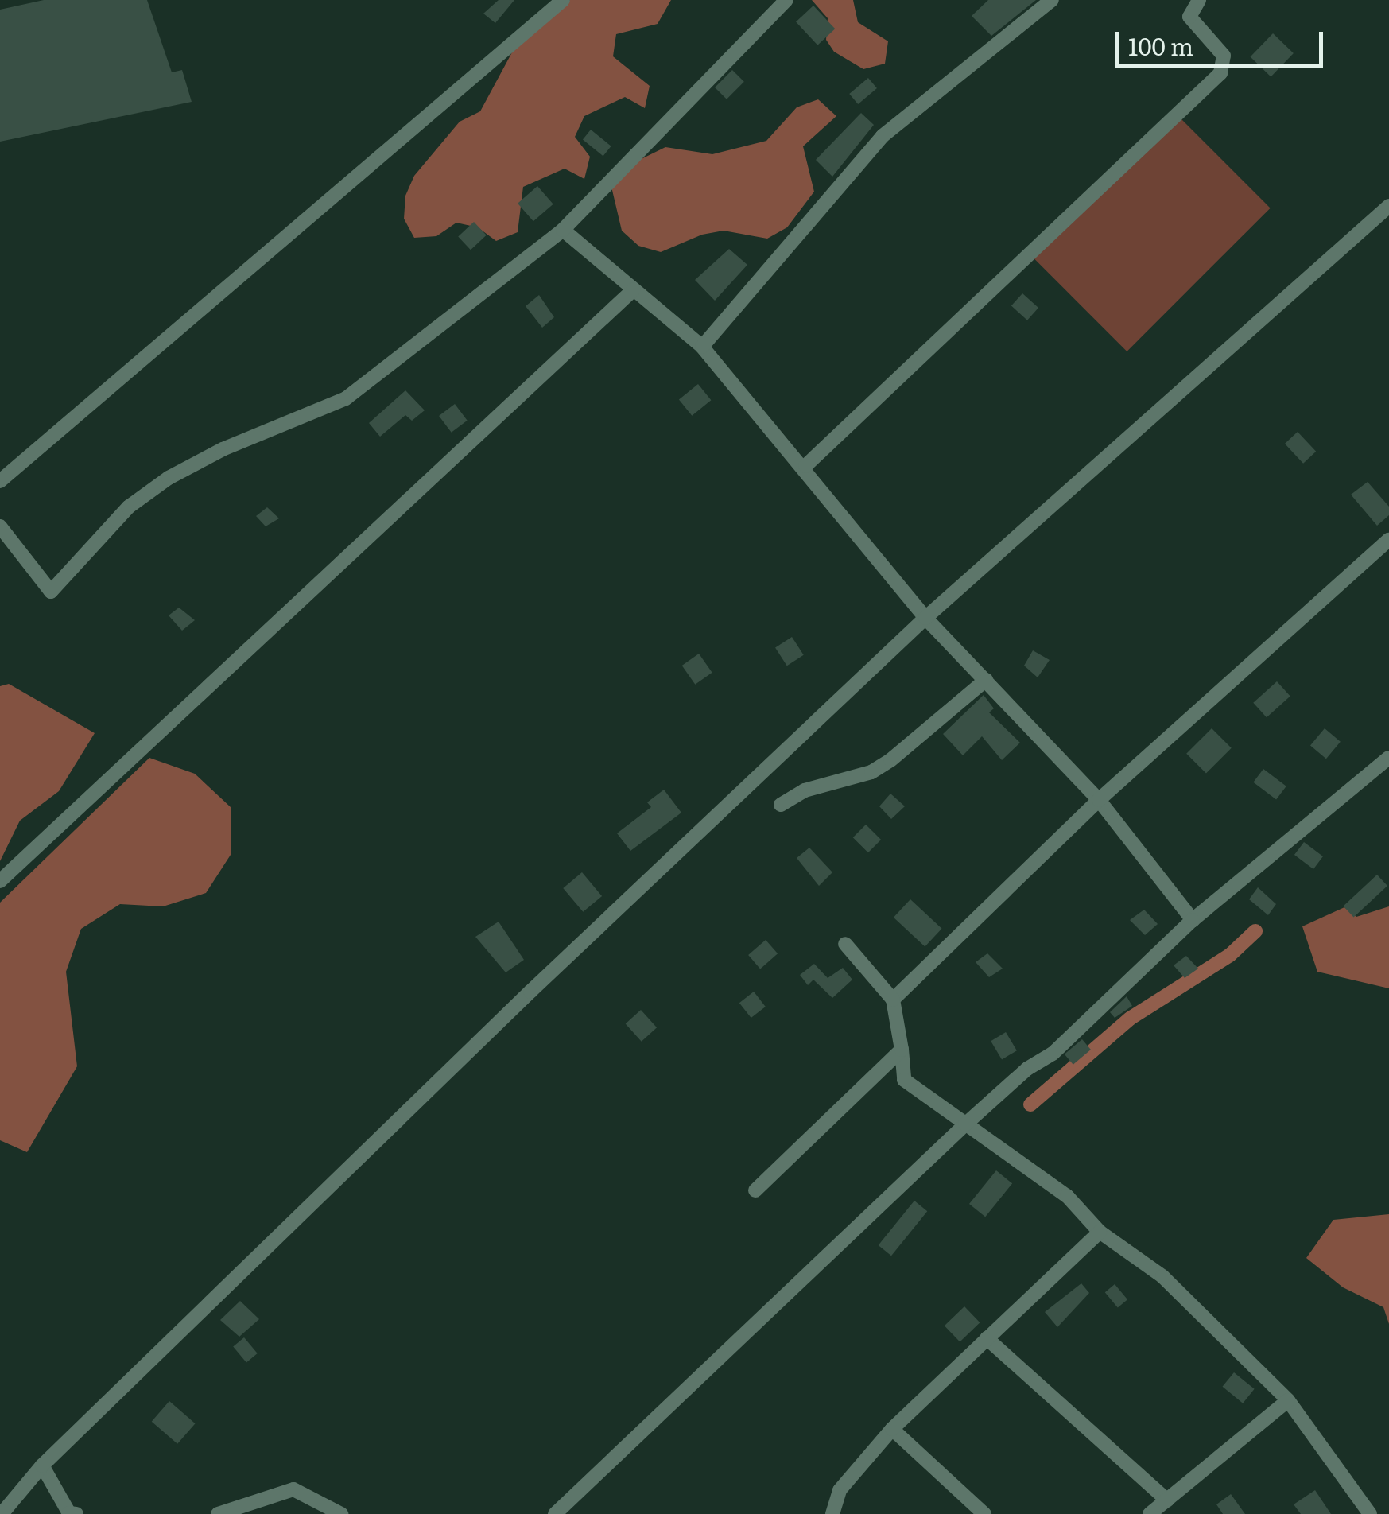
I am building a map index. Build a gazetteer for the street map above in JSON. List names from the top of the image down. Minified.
{"scale_bar":"100 m"}
